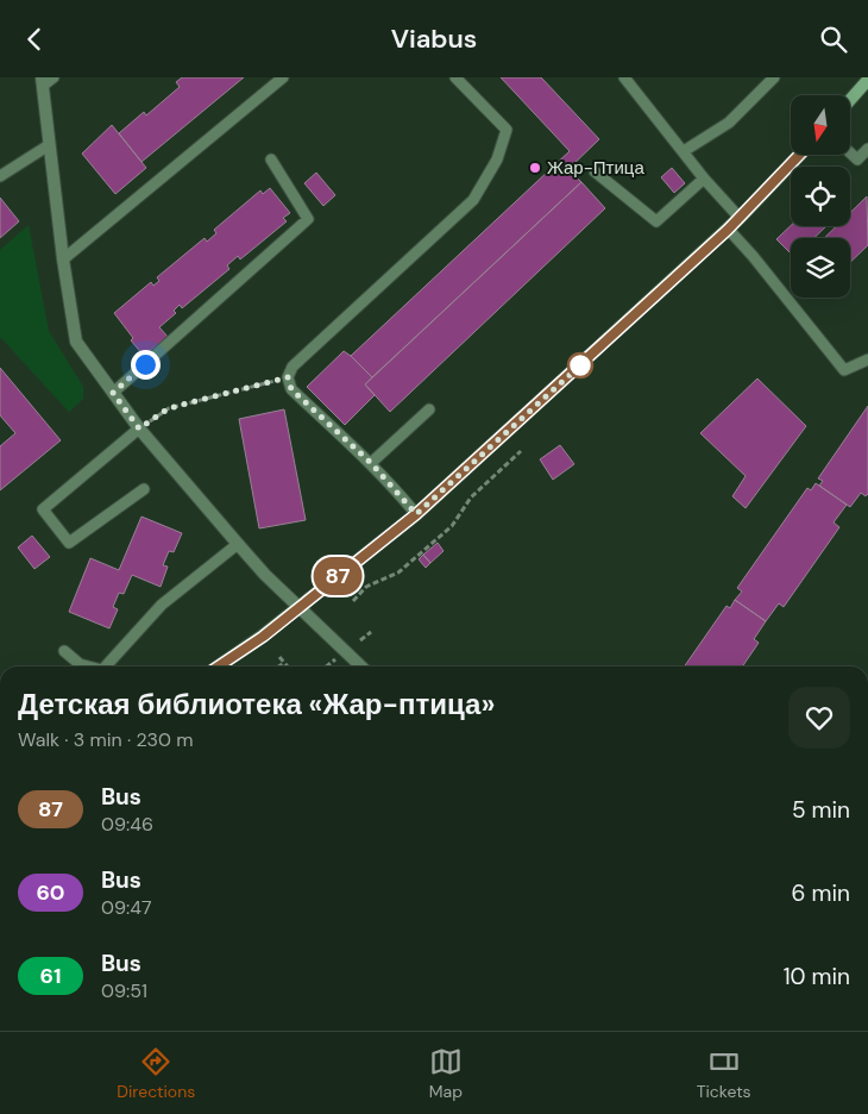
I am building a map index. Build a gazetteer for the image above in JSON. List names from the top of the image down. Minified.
{"places":["Жар-Птица"],"lines":["bus line 87"],"north":"bottom","page":{"header":"Viabus","on_map":"87","heading":["Детская библиотека «Жар-птица»","Walk · 3 min · 230 m"],"list":[{"mark":"87","name":"Bus","note":"09:46","value":"5 min"},{"mark":"60","name":"Bus","note":"09:47","value":"6 min"},{"mark":"61","name":"Bus","note":"09:51","value":"10 min"}],"tabs":["Directions","Map","Tickets"]}}
